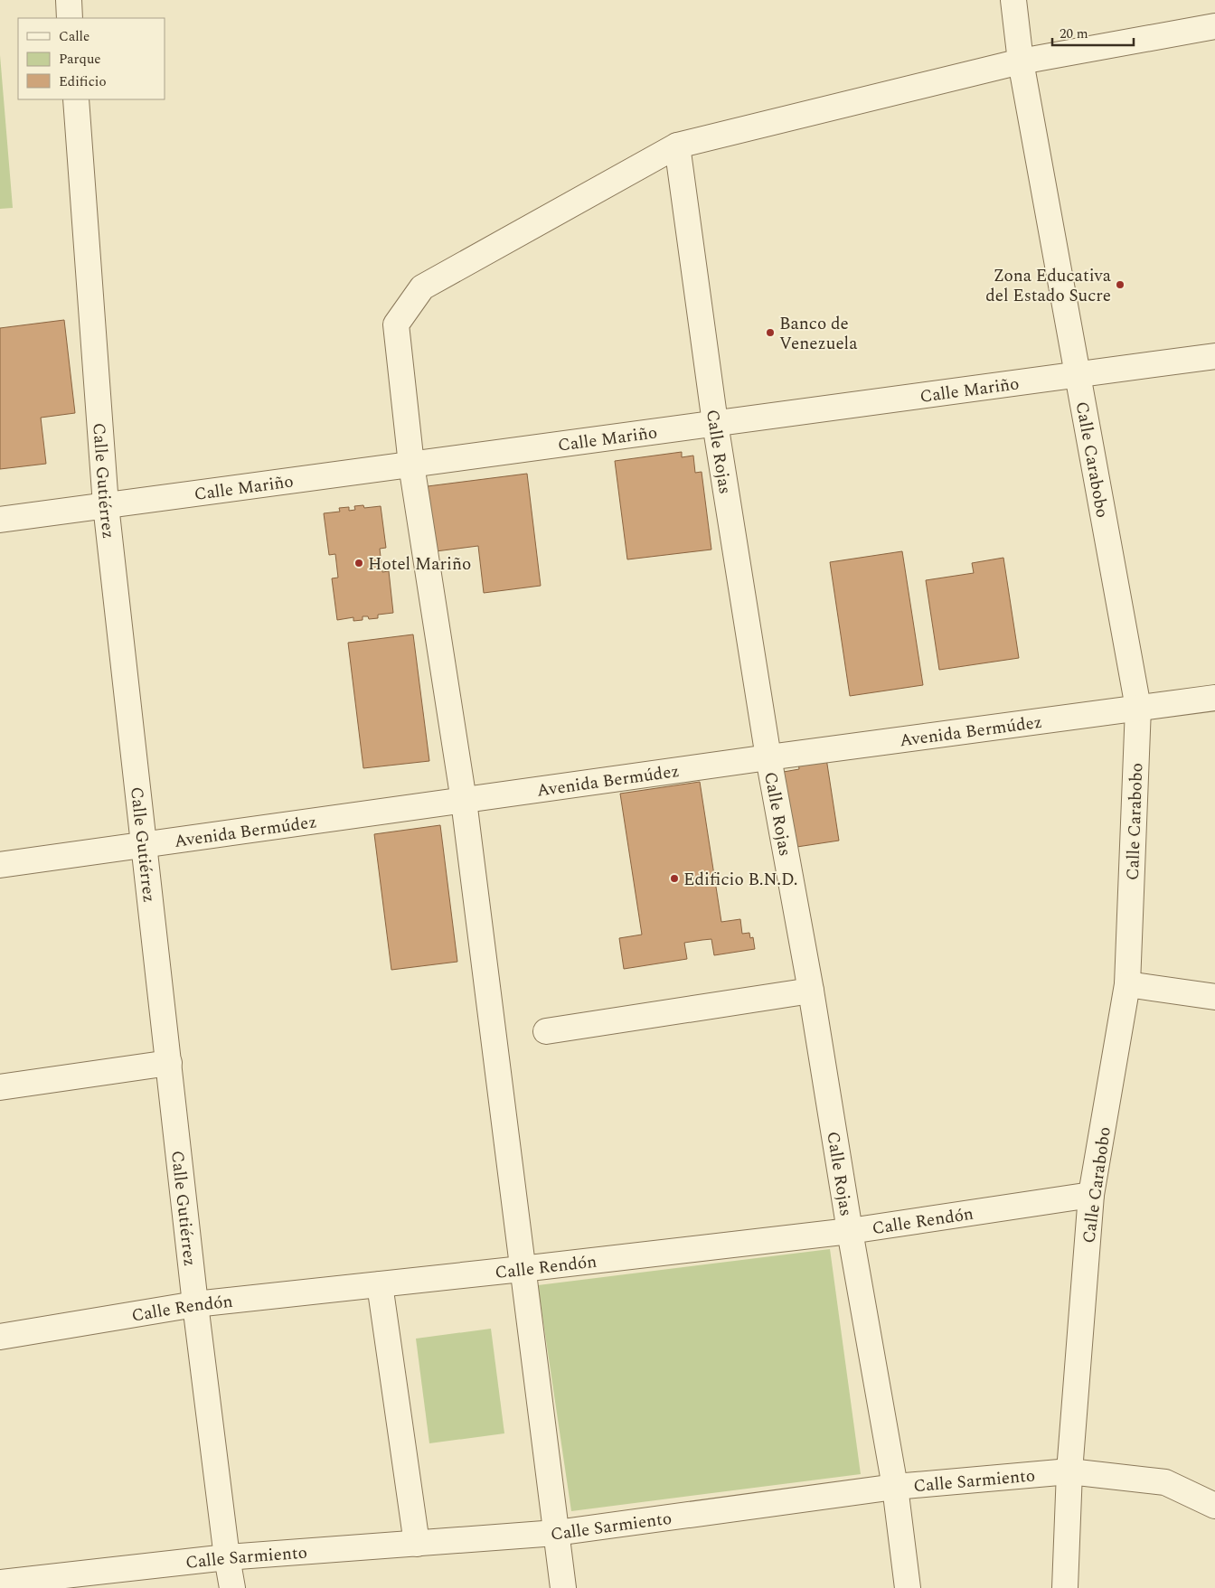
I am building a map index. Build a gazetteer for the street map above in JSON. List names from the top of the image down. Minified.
{"streets":{"street":["Calle Mariño","Calle Rojas","Calle Carabobo","Calle Gutiérrez","Avenida Bermúdez","Calle Rendón","Calle Sarmiento"]},"crossings":[["Calle Mariño","Calle Rojas"],["Calle Mariño","Calle Carabobo"],["Calle Mariño","Calle Gutiérrez"],["Calle Rojas","Avenida Bermúdez"],["Calle Rojas","Calle Rendón"],["Calle Rojas","Calle Sarmiento"],["Calle Carabobo","Avenida Bermúdez"],["Calle Carabobo","Calle Rendón"],["Calle Carabobo","Calle Sarmiento"],["Calle Gutiérrez","Avenida Bermúdez"],["Calle Gutiérrez","Calle Rendón"],["Calle Gutiérrez","Calle Sarmiento"]],"places":["Zona Educativa del Estado Sucre","Banco de Venezuela","Hotel Mariño","Edificio B.N.D."],"legend":["Calle","Parque","Edificio"],"scale_bar":"20 m"}
